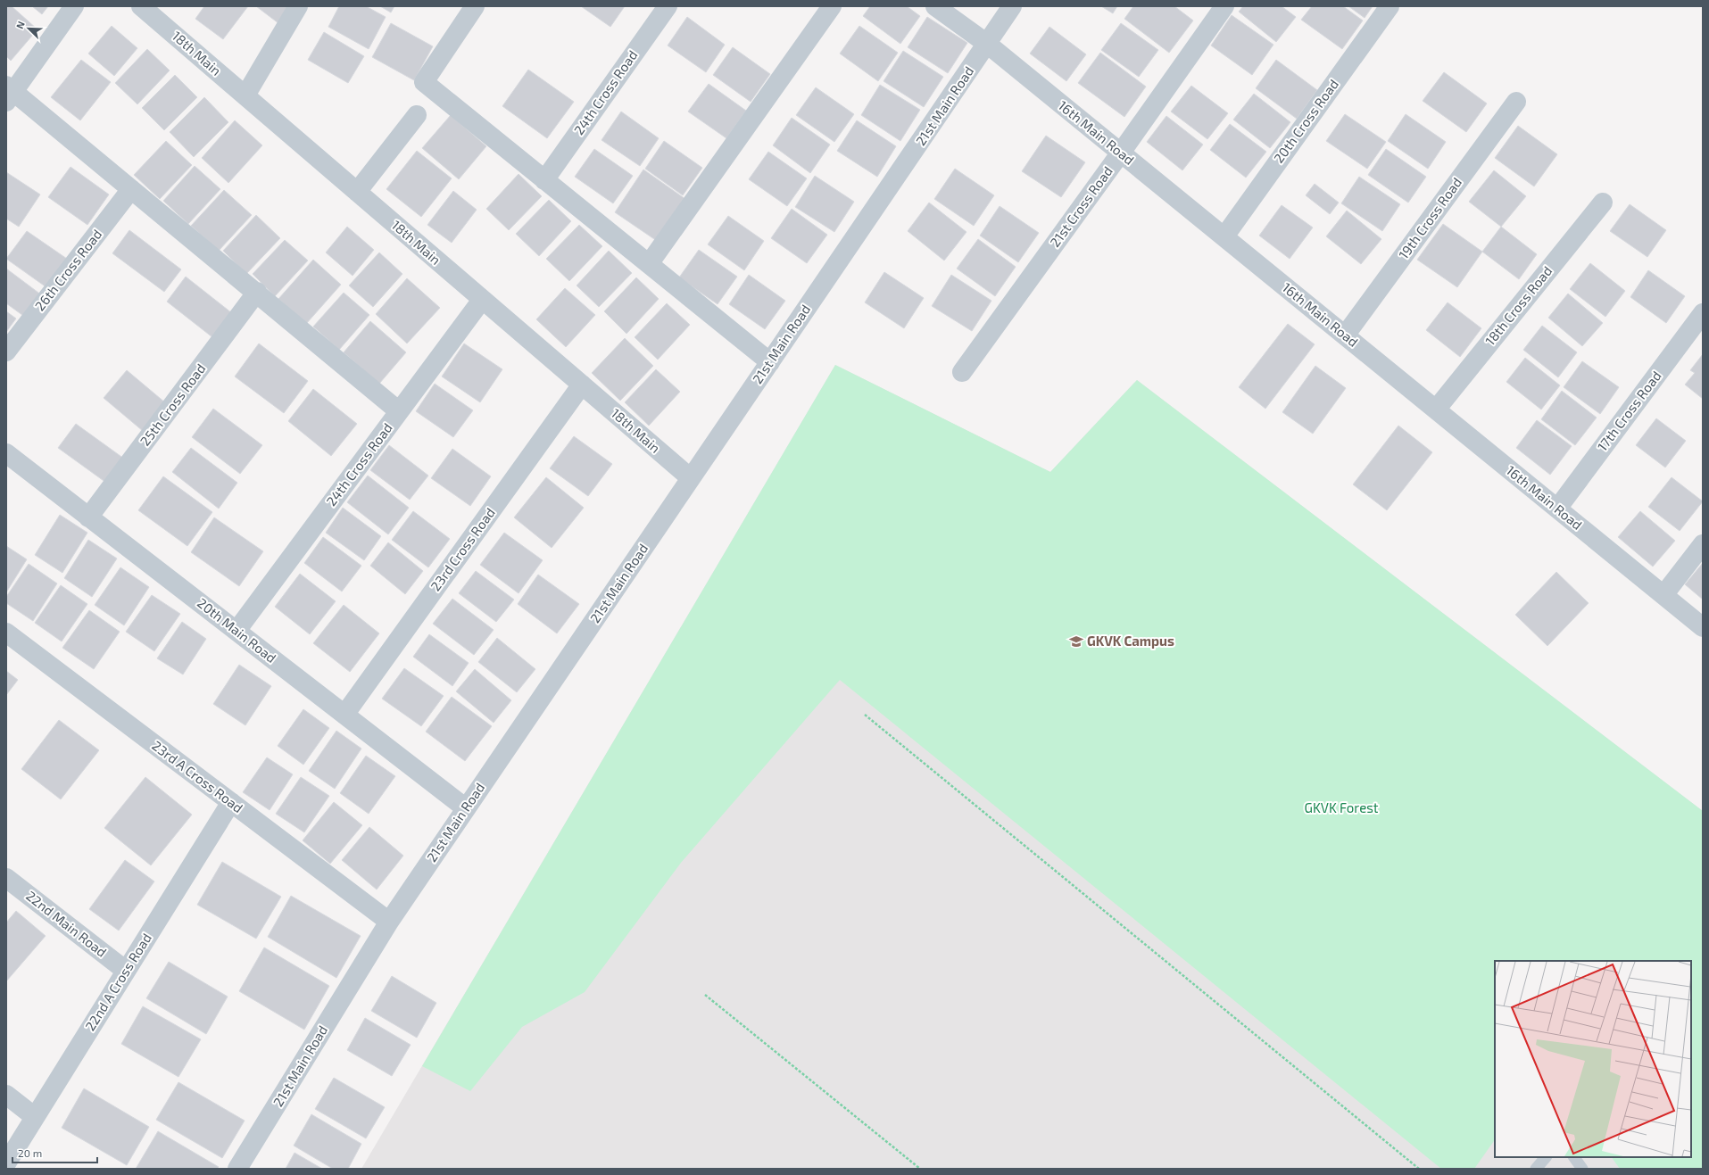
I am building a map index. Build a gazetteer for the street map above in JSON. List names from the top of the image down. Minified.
{"streets":{"street":["18th Main","24th Cross Road","21st Main Road","20th Cross Road","16th Main Road","21st Cross Road","19th Cross Road","26th Cross Road","18th Cross Road","25th Cross Road","17th Cross Road","23rd Cross Road","20th Main Road","23rd A Cross Road","22nd Main Road","22nd A Cross Road"]},"crossings":[["18th Main","24th Cross Road"],["18th Main","21st Main Road"],["18th Main","23rd Cross Road"],["24th Cross Road","20th Main Road"],["21st Main Road","16th Main Road"],["21st Main Road","20th Main Road"],["21st Main Road","23rd A Cross Road"],["20th Cross Road","16th Main Road"],["16th Main Road","21st Cross Road"],["16th Main Road","19th Cross Road"],["16th Main Road","18th Cross Road"],["16th Main Road","17th Cross Road"],["25th Cross Road","20th Main Road"],["23rd Cross Road","20th Main Road"],["23rd A Cross Road","22nd A Cross Road"],["22nd Main Road","22nd A Cross Road"]],"parks":["GKVK Forest"],"places":{"school or university":["GKVK Campus"]},"scale_bar":"20 m","north":"top left"}
